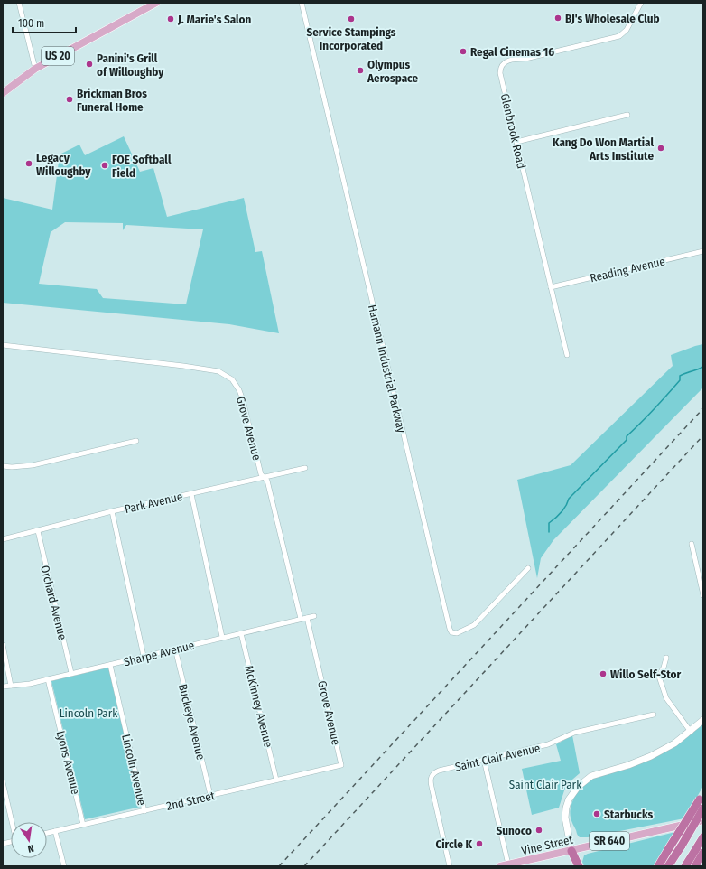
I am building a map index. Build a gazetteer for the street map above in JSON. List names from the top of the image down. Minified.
{"streets":{"main road":["US 20","SR 640","Vine Street"],"street":["Glenbrook Road","Reading Avenue","Hamann Industrial Parkway","Grove Avenue","Park Avenue","Orchard Avenue","Sharpe Avenue","McKinney Avenue","Buckeye Avenue","Saint Clair Avenue","Lyons Avenue","Lincoln Avenue","2nd Street"]},"crossings":[["Glenbrook Road","Reading Avenue"],["Grove Avenue","Park Avenue"],["Grove Avenue","Sharpe Avenue"],["Grove Avenue","2nd Street"],["Park Avenue","Orchard Avenue"],["Orchard Avenue","Sharpe Avenue"],["Sharpe Avenue","McKinney Avenue"],["Sharpe Avenue","Buckeye Avenue"],["Sharpe Avenue","Lyons Avenue"],["Sharpe Avenue","Lincoln Avenue"],["McKinney Avenue","2nd Street"],["Buckeye Avenue","2nd Street"],["Lyons Avenue","2nd Street"],["Lincoln Avenue","2nd Street"]],"parks":["Lincoln Park","Saint Clair Park"],"places":["BJ's Wholesale Club","J. Marie's Salon","Service Stampings Incorporated","Regal Cinemas 16","Panini's Grill of Willoughby","Olympus Aerospace","Brickman Bros Funeral Home","Kang Do Won Martial Arts Institute","Legacy Willoughby","FOE Softball Field","Willo Self-Stor","Starbucks","Sunoco","Circle K"],"scale_bar":"100 m","north":"bottom"}
